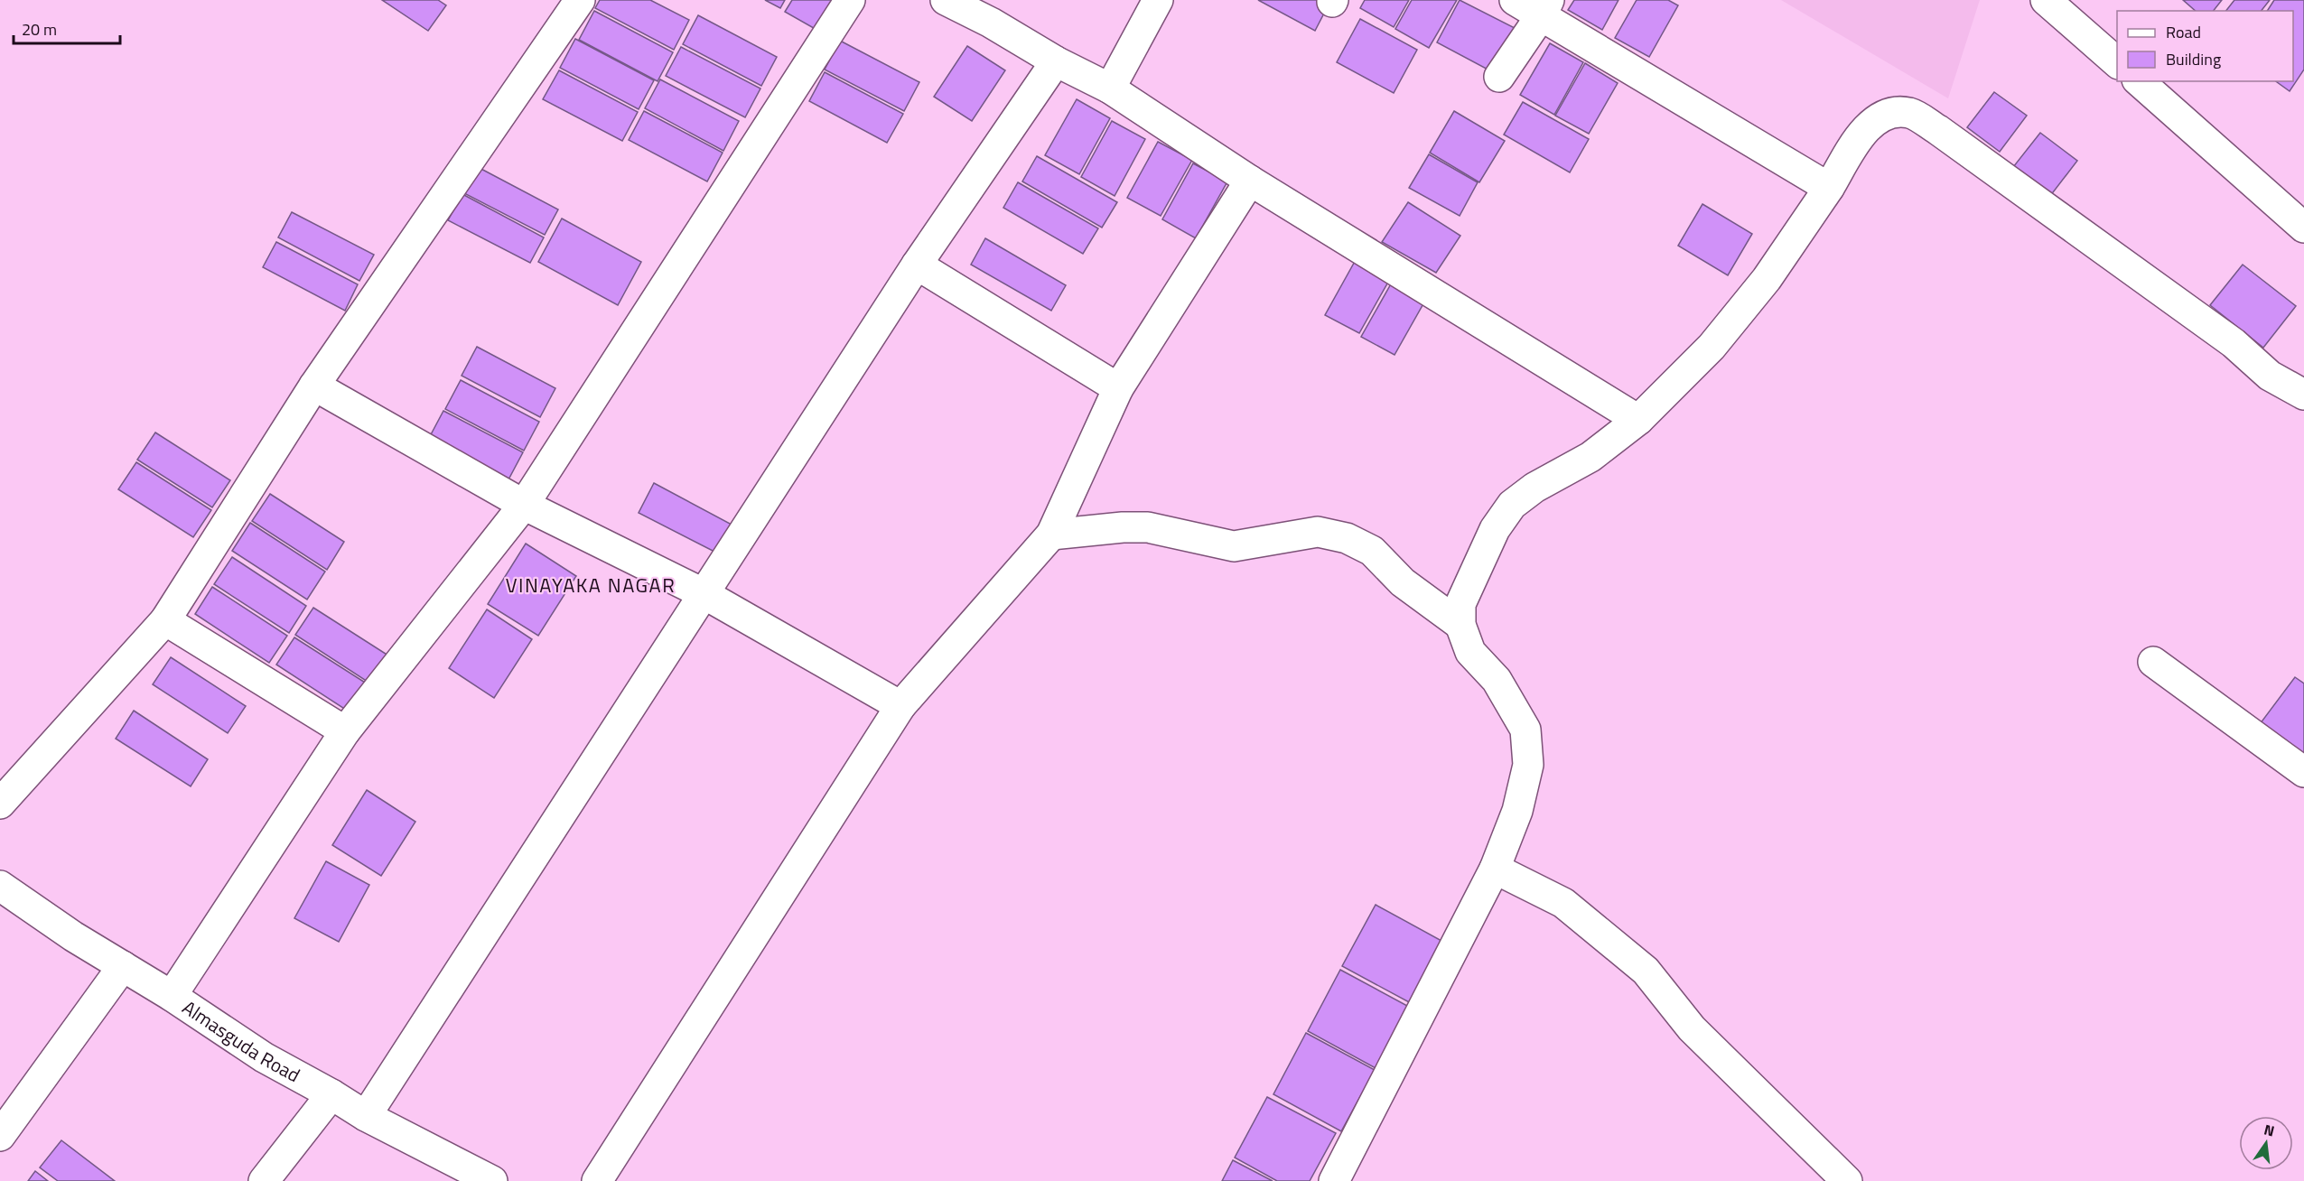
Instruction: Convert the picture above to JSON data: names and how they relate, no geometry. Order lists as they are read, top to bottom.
{
  "streets": {
    "street": ["Almasguda Road"]
  },
  "districts": ["VINAYAKA NAGAR"],
  "legend": ["Road", "Building"],
  "scale_bar": "20 m",
  "north": "top"
}
